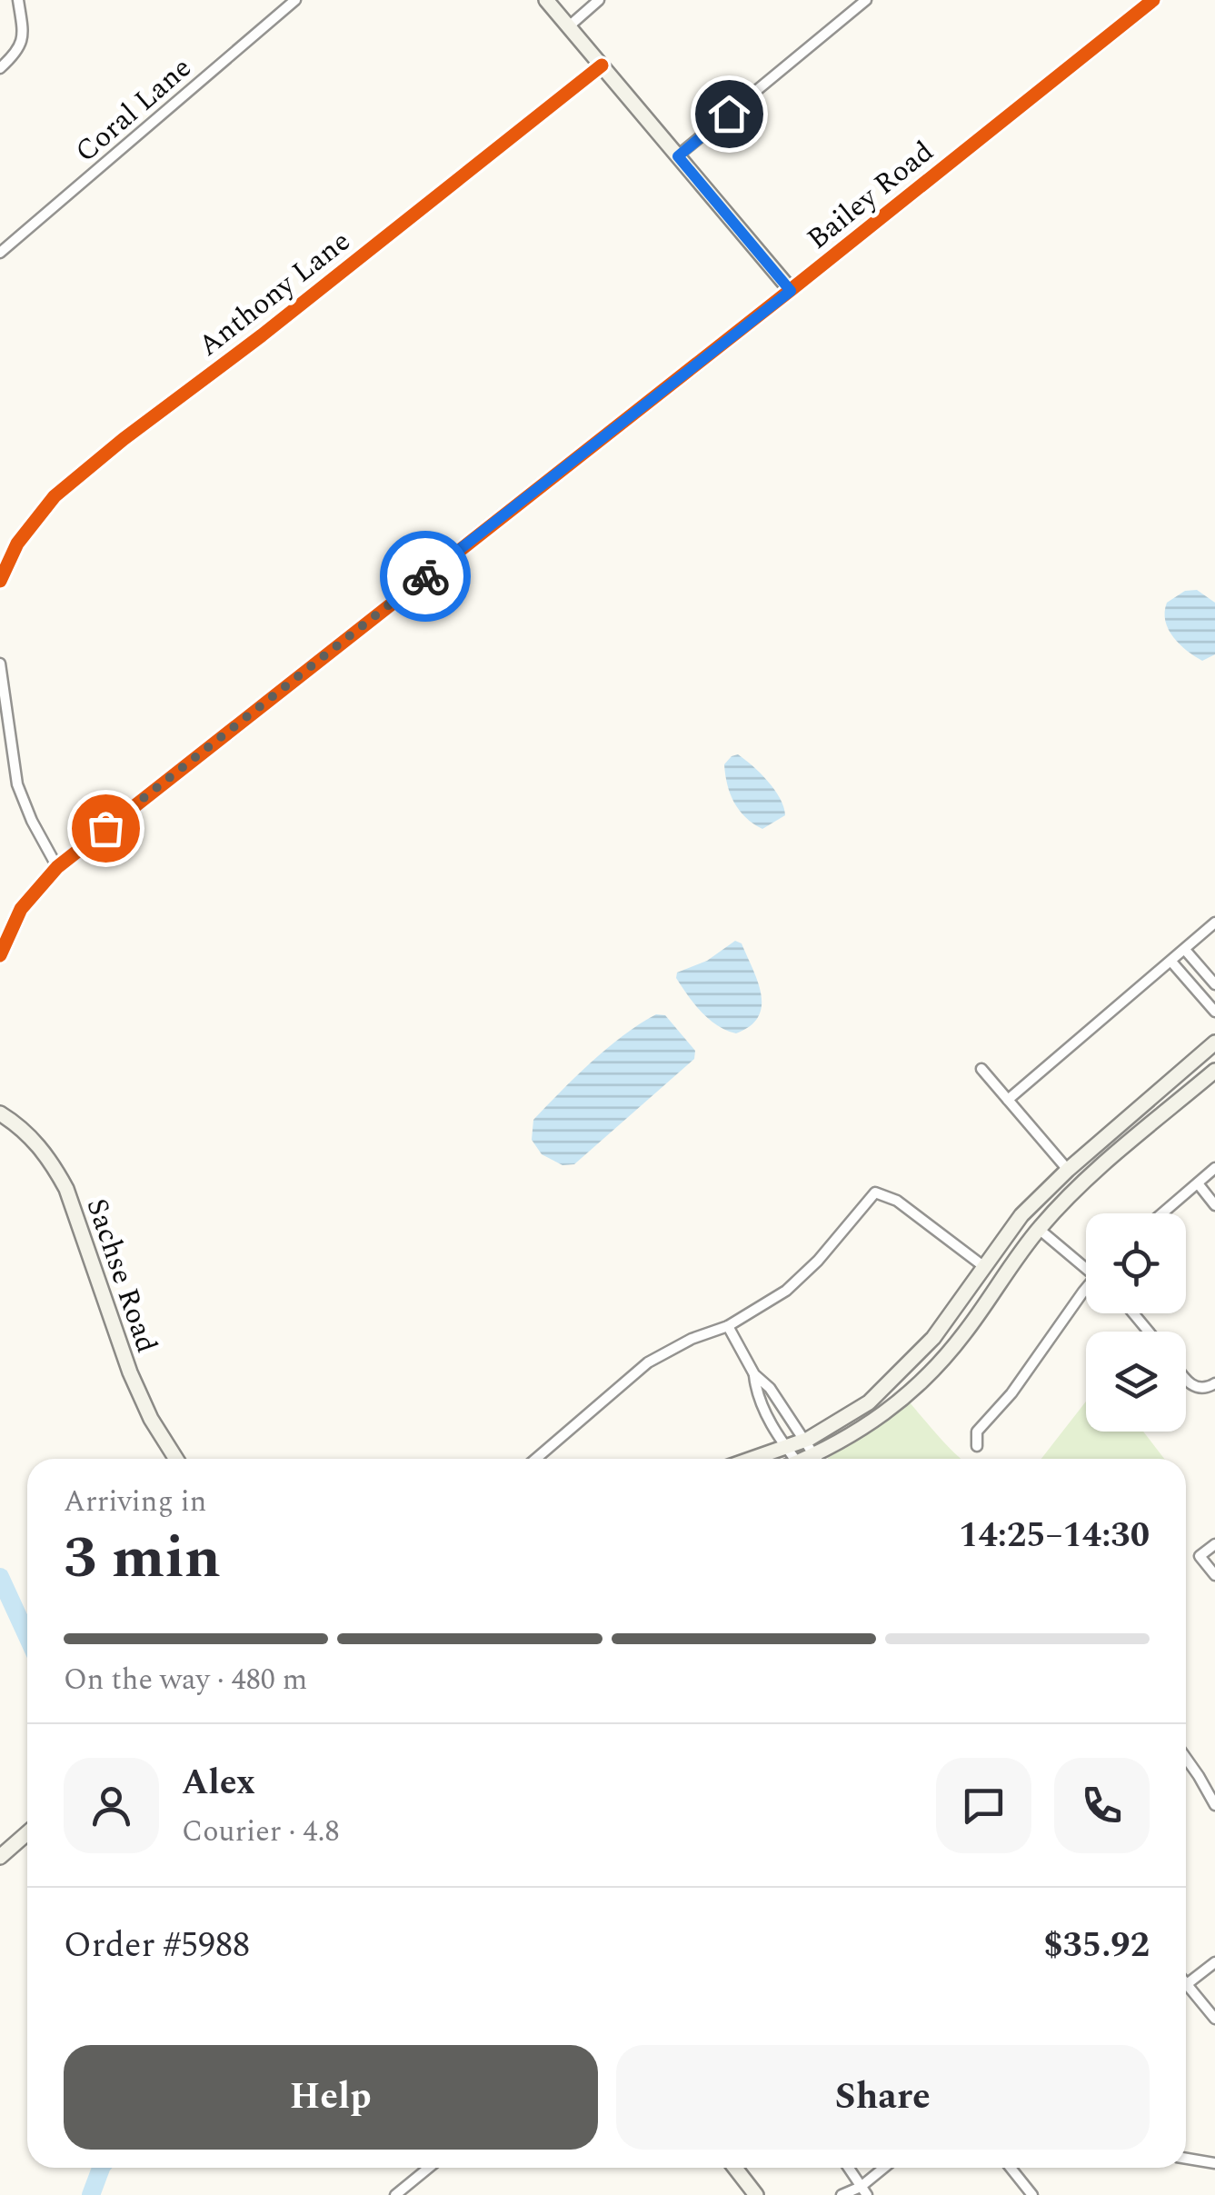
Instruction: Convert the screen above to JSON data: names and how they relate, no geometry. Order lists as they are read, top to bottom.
{
  "streets": {
    "street": [
      "Coral Lane",
      "Bailey Road",
      "Anthony Lane",
      "Sachse Road"
    ]
  },
  "page": {
    "heading": ["3 min", "Arriving in", "14:25–14:30"],
    "panel": [
      "Alex",
      "Courier · 4.8",
      "Order #5988",
      "$35.92"
    ],
    "bar": "On the way · 480 m",
    "buttons": ["Help", "Share"]
  }
}
